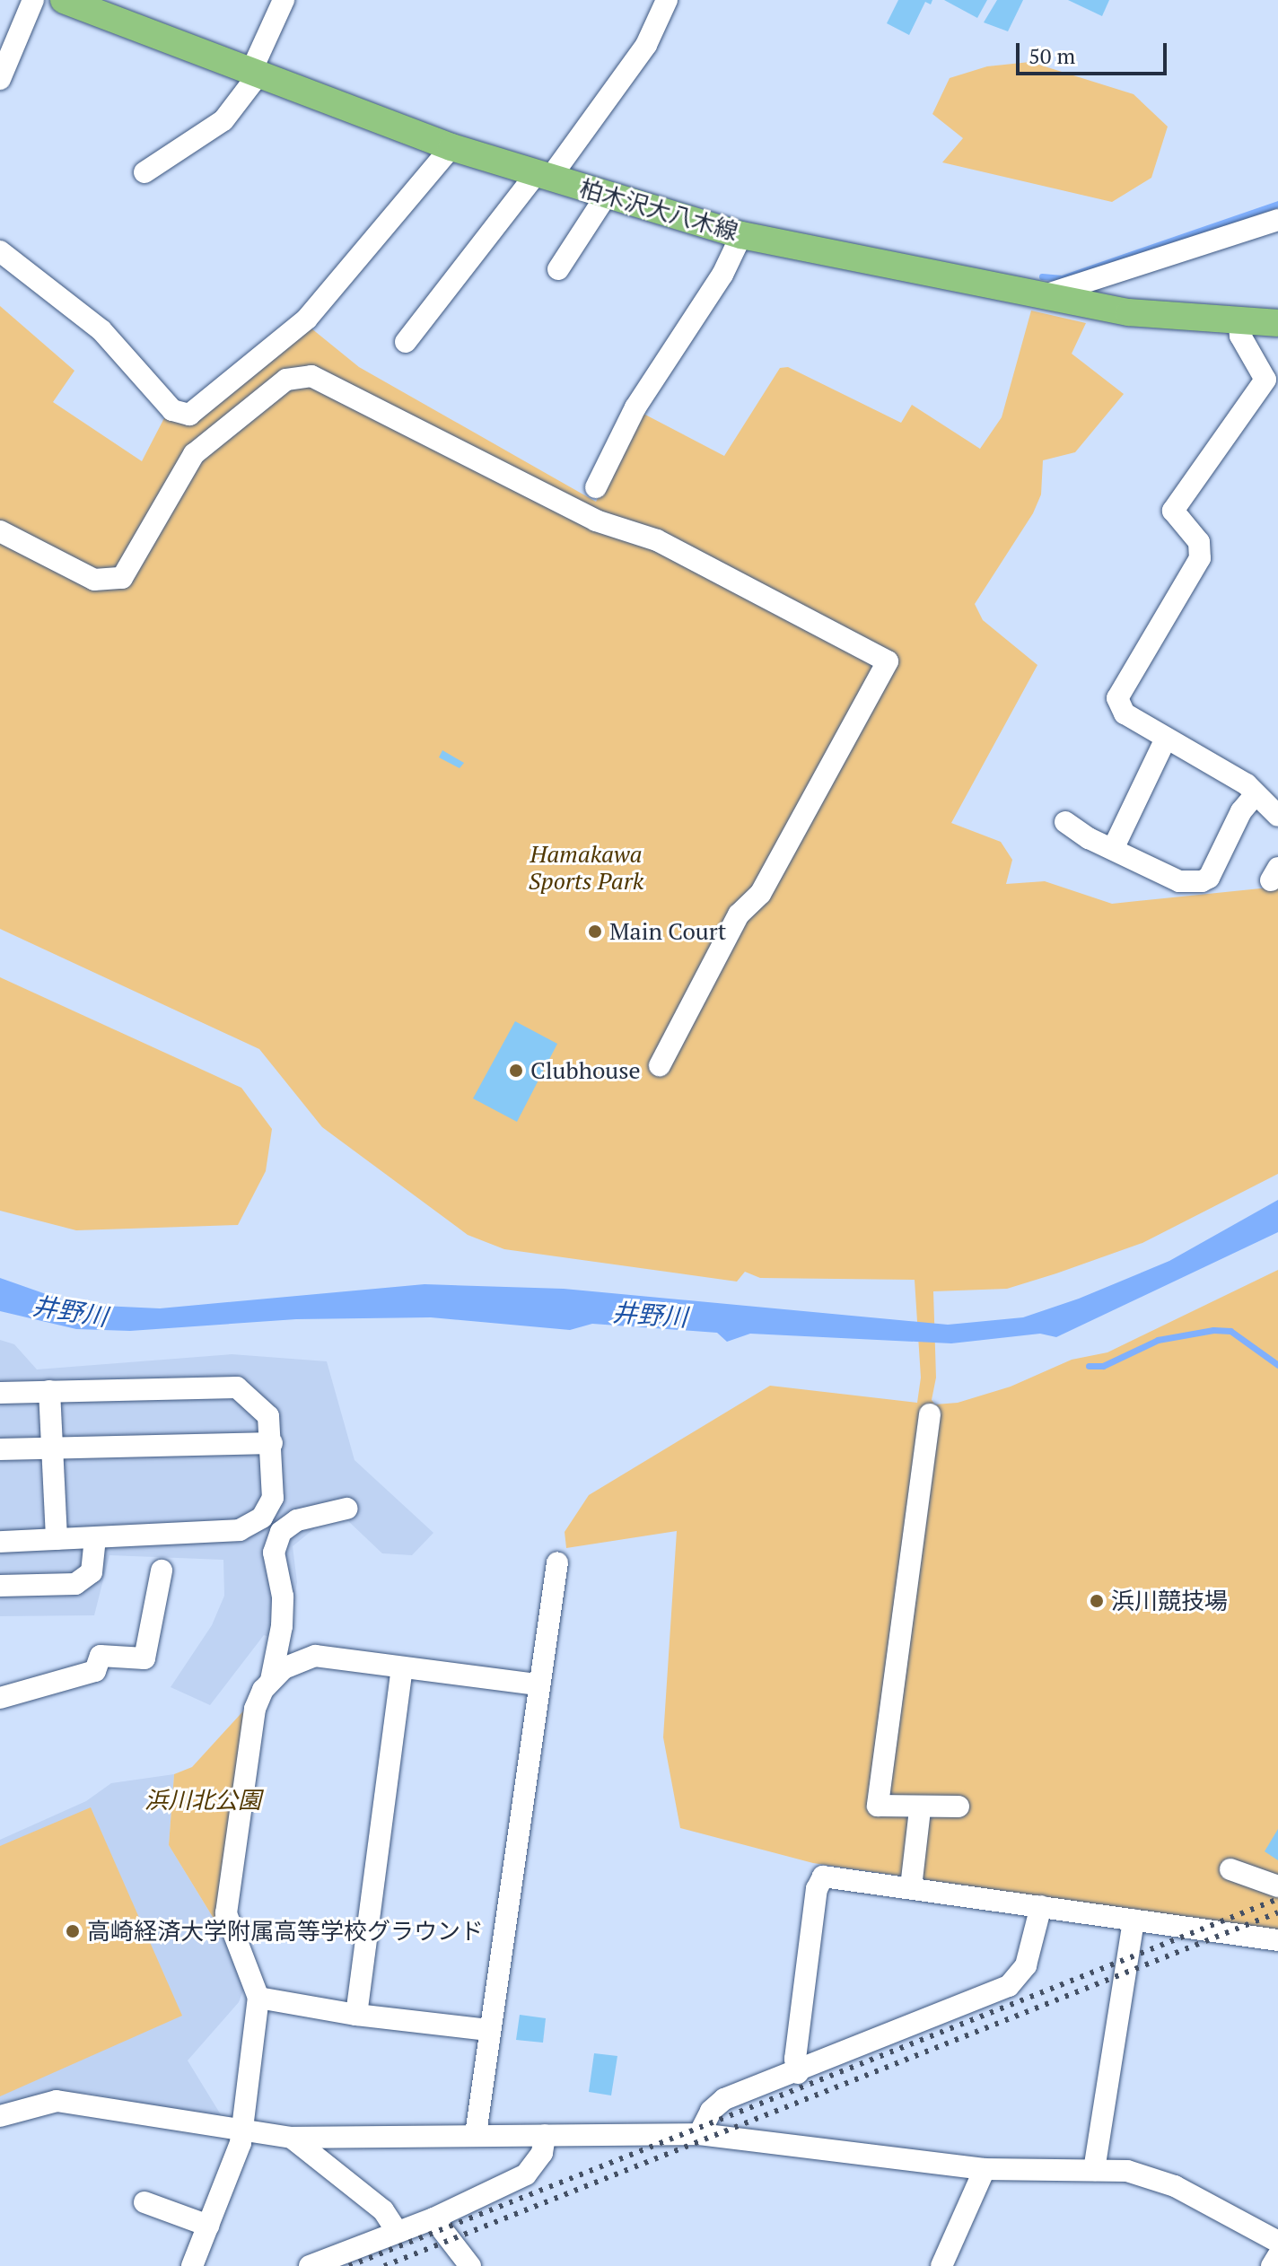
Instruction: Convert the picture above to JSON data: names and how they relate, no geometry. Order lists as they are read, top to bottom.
{
  "streets": {
    "main road": ["柏木沢大八木線"]
  },
  "water": ["井野川"],
  "parks": ["Hamakawa Sports Park", "浜川北公園"],
  "places": [
    "Main Court",
    "Clubhouse",
    "浜川競技場",
    "高崎経済大学附属高等学校グラウンド"
  ],
  "scale_bar": "50 m"
}
